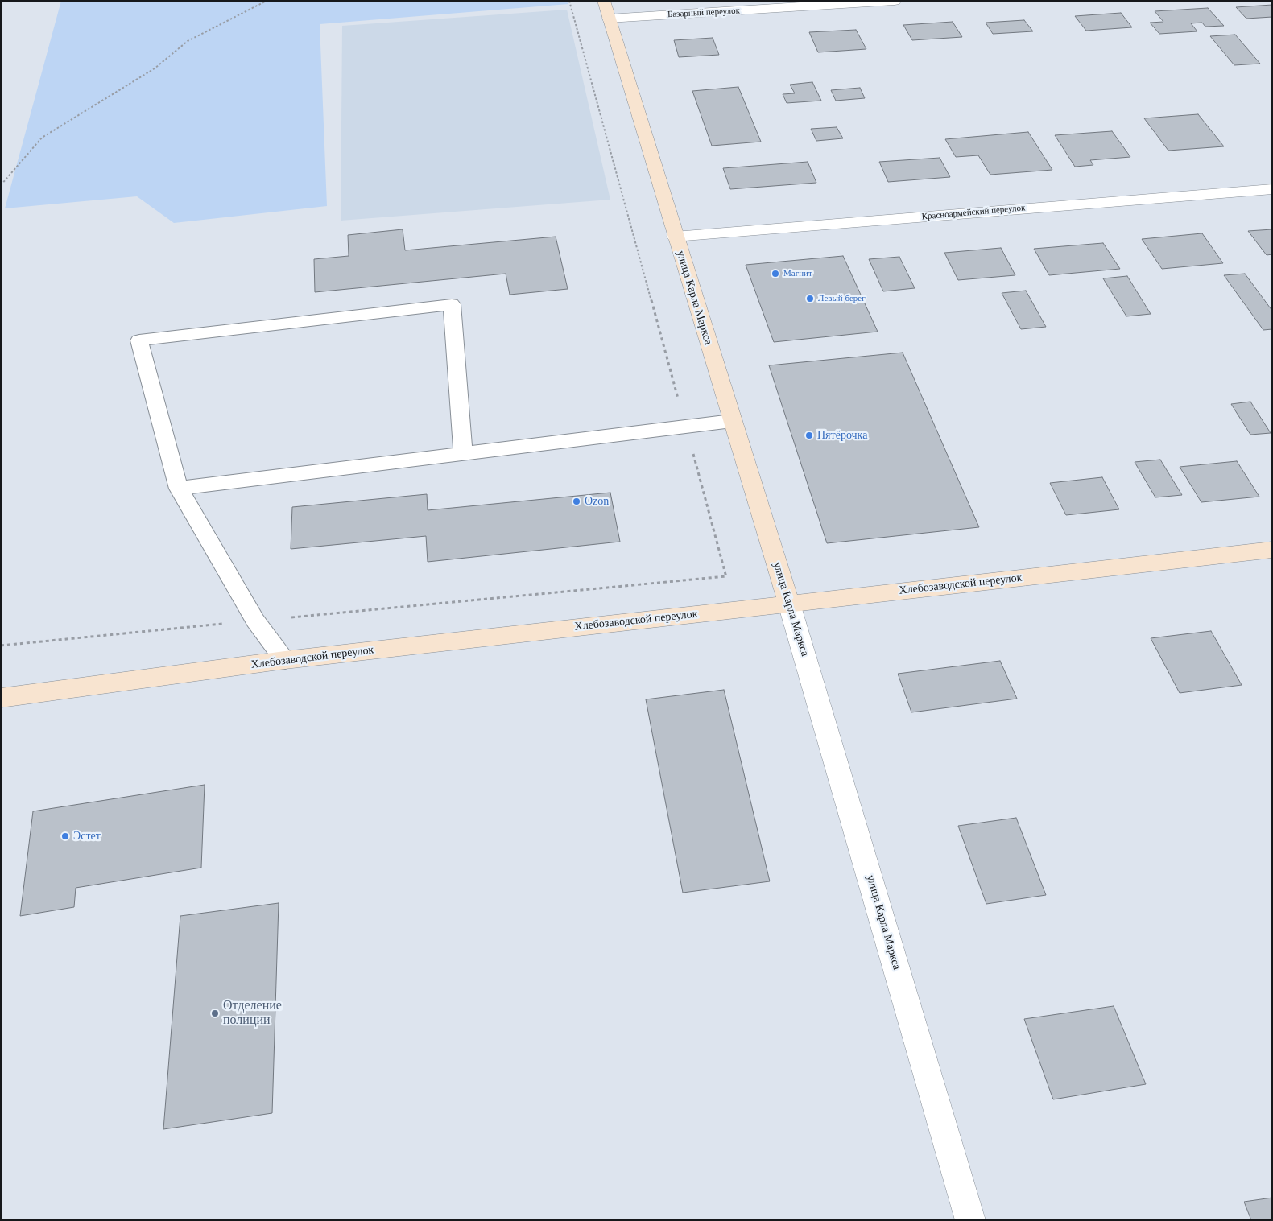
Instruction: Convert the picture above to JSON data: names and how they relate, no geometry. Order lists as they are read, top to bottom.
{
  "streets": {
    "street": [
      "Базарный переулок",
      "Красноармейский переулок",
      "улица Карла Маркса",
      "Хлебозаводской переулок"
    ]
  },
  "crossings": [
    ["Базарный переулок", "улица Карла Маркса"],
    ["Красноармейский переулок", "улица Карла Маркса"],
    ["улица Карла Маркса", "Хлебозаводской переулок"]
  ],
  "places": [
    "Магнит",
    "Левый берег",
    "Пятёрочка",
    "Ozon",
    "Эстет",
    "Отделение полиции"
  ]
}
